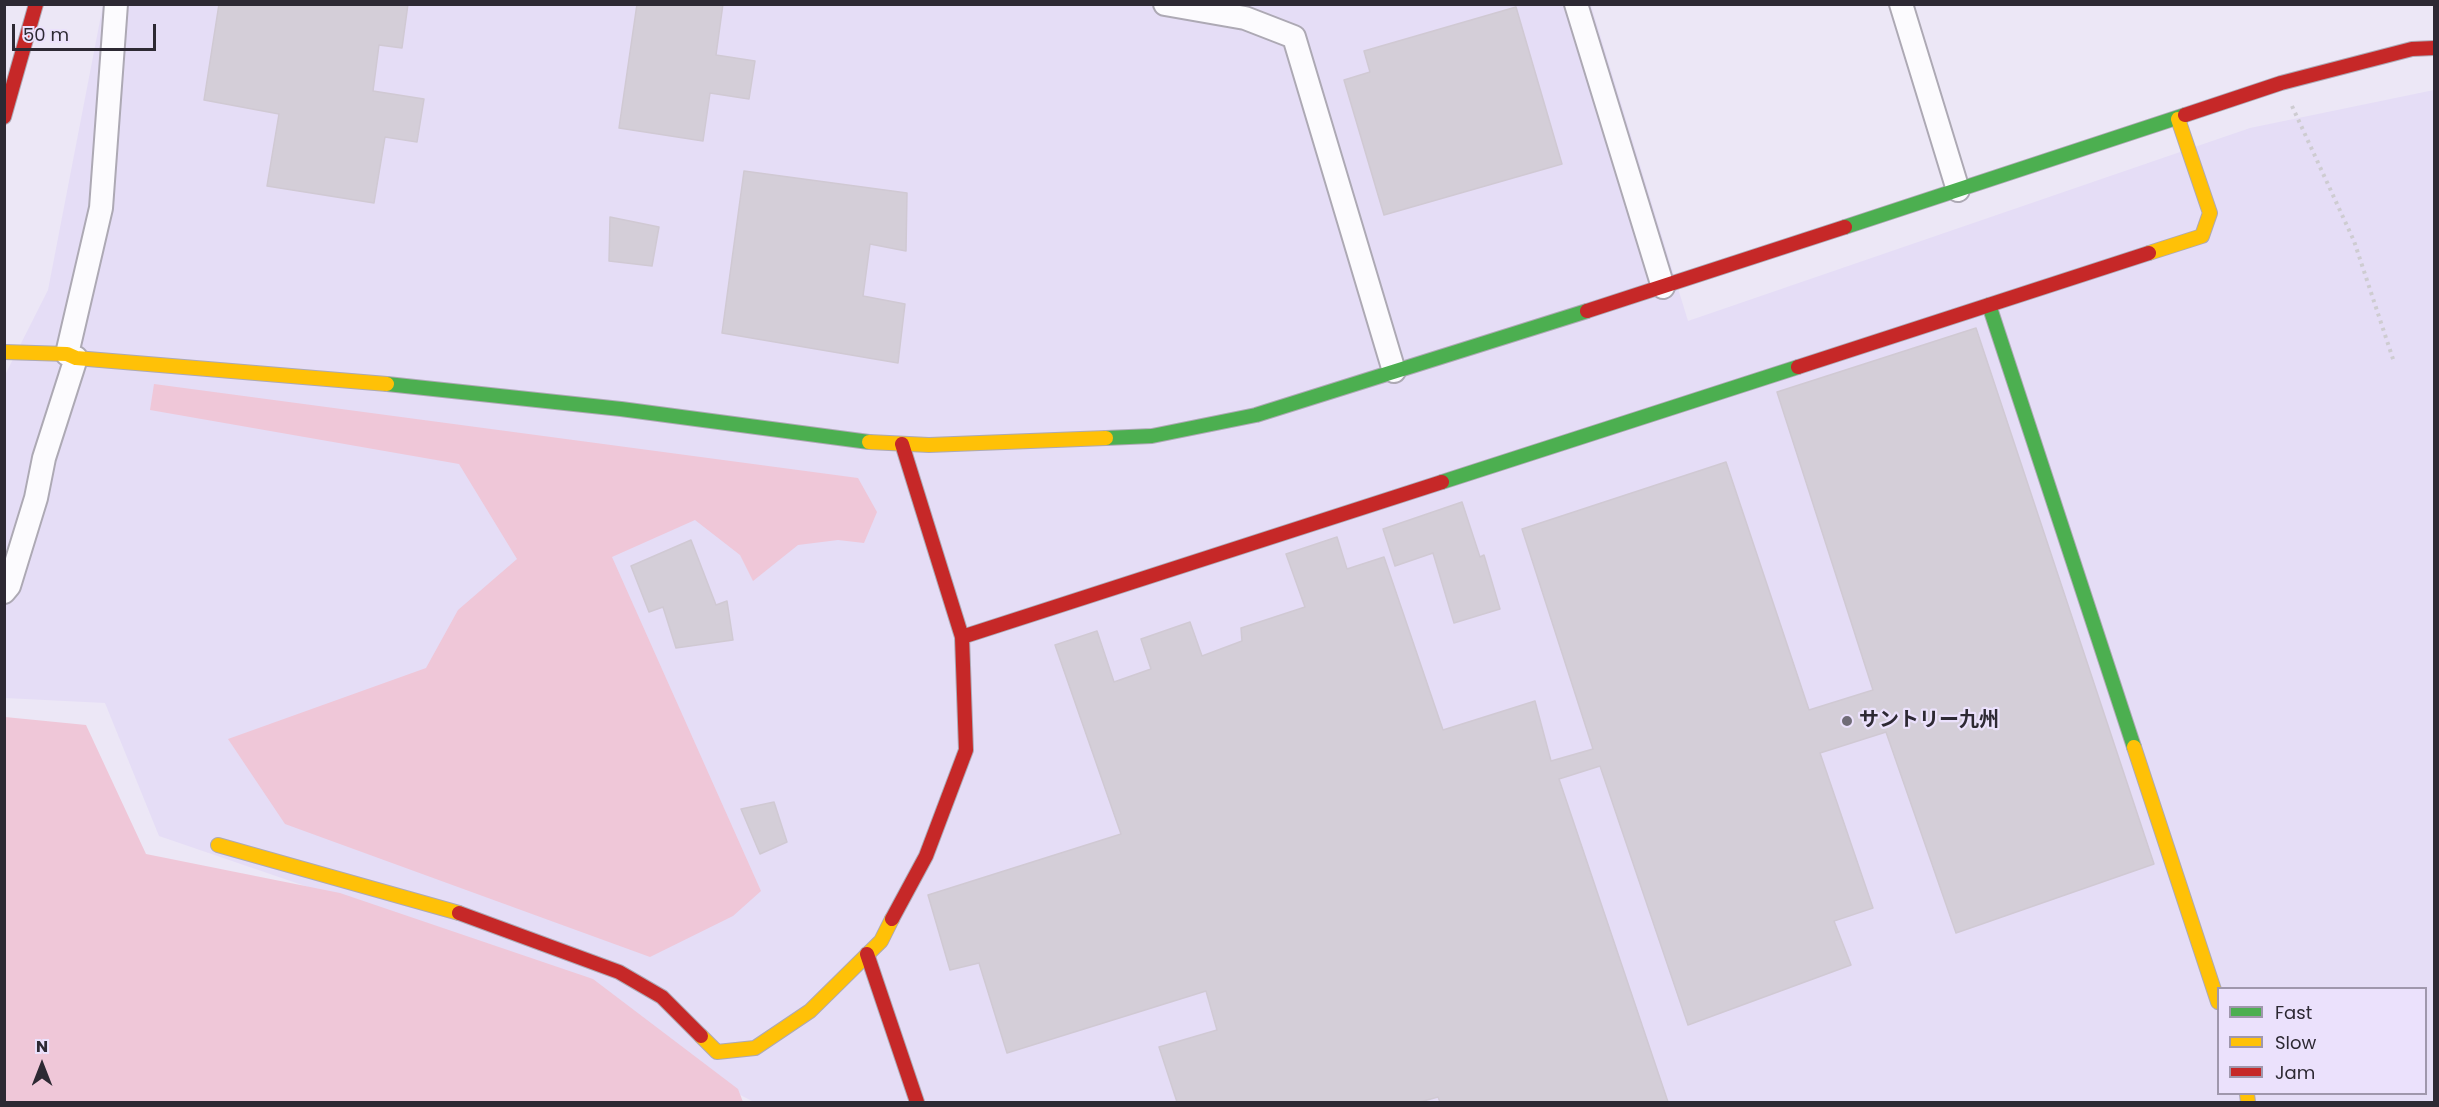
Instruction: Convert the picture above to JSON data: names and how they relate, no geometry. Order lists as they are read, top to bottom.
{
  "places": ["サントリー九州"],
  "legend": ["Fast", "Slow", "Jam"],
  "scale_bar": "50 m",
  "north": "top"
}
